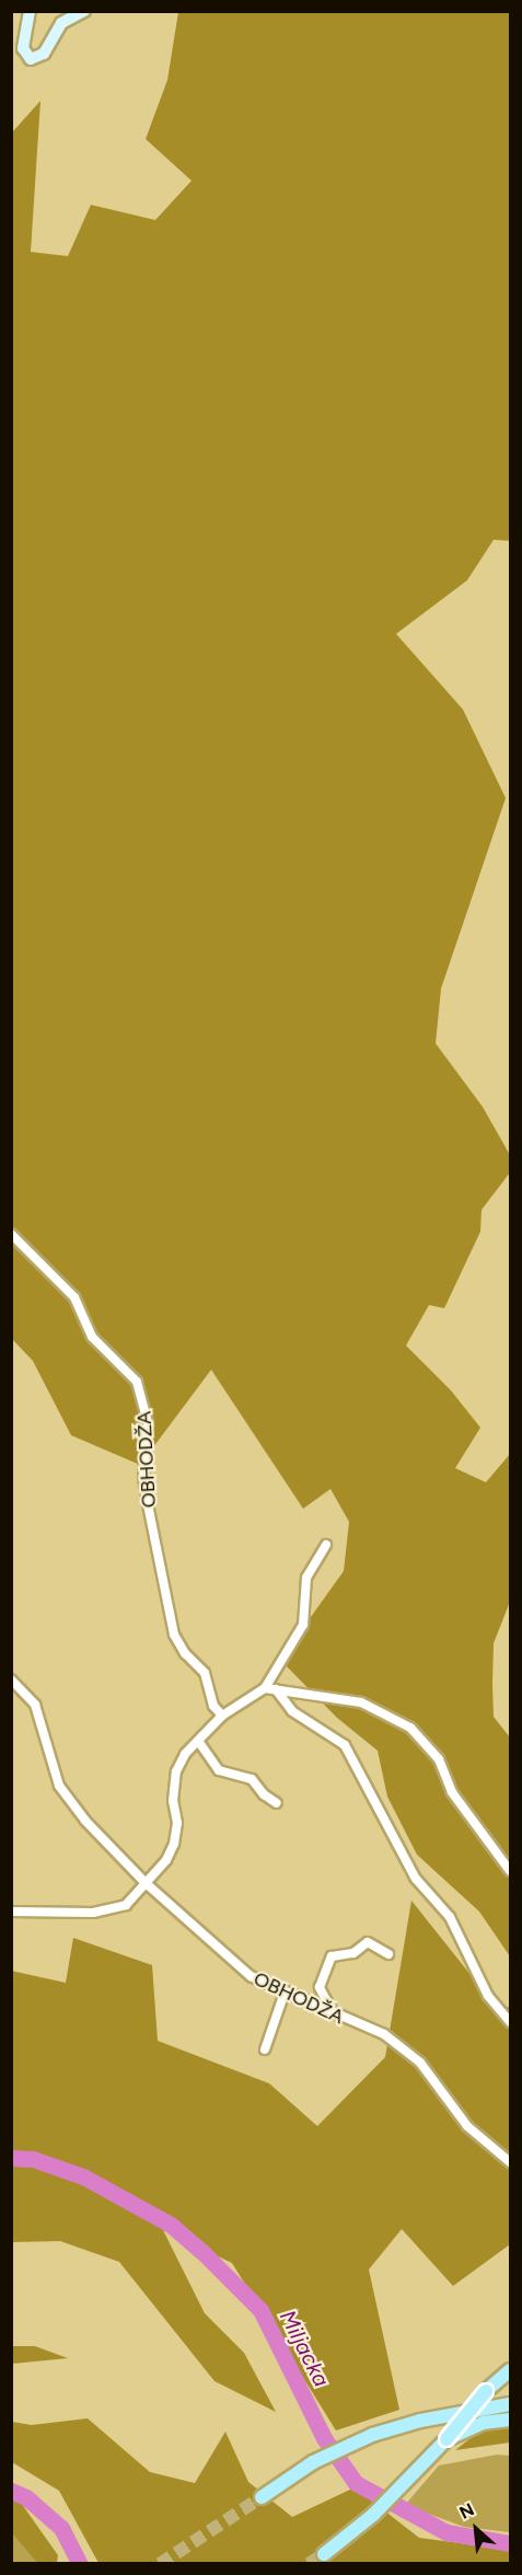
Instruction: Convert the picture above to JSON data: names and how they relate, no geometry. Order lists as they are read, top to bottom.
{
  "streets": {
    "street": ["OBHODŽA"]
  },
  "water": ["Miljacka"],
  "north": "top left"
}
